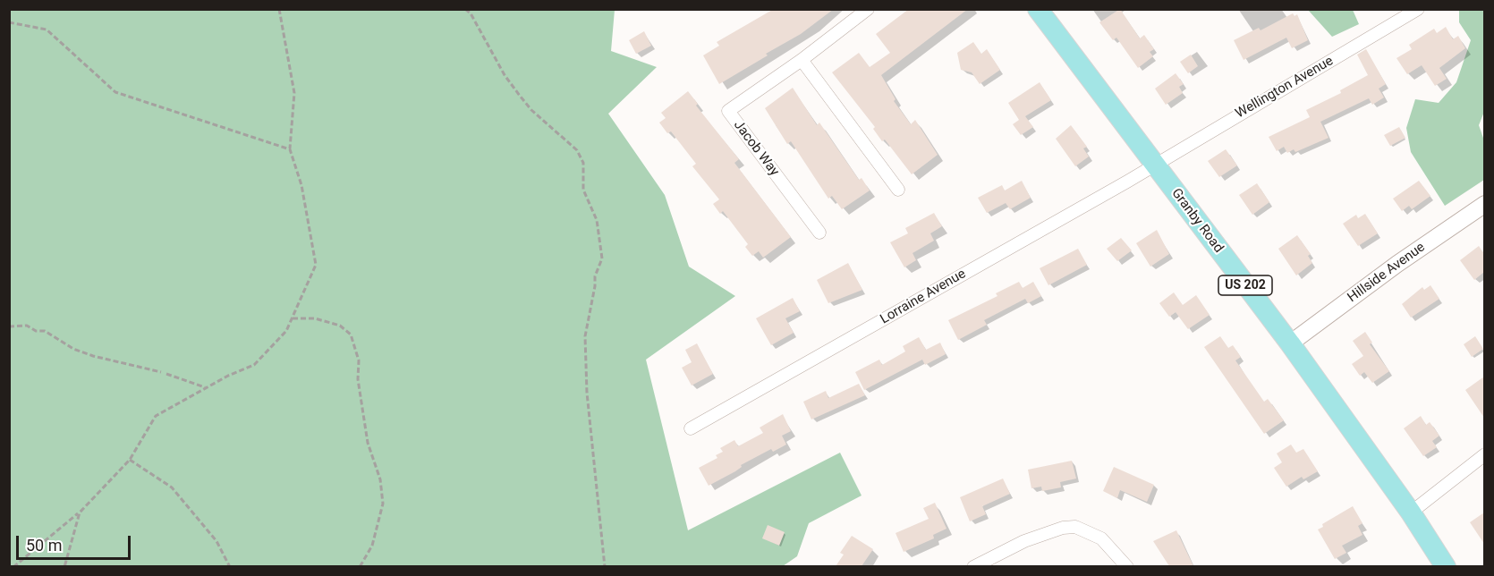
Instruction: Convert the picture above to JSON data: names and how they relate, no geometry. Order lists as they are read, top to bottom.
{
  "streets": {
    "main road": ["Granby Road", "US 202"],
    "street": [
      "Wellington Avenue",
      "Jacob Way",
      "Hillside Avenue",
      "Lorraine Avenue"
    ]
  },
  "crossings": [
    ["Wellington Avenue", "Granby Road"],
    ["Wellington Avenue", "Lorraine Avenue"],
    ["Granby Road", "Hillside Avenue"],
    ["Granby Road", "Lorraine Avenue"]
  ],
  "scale_bar": "50 m"
}
